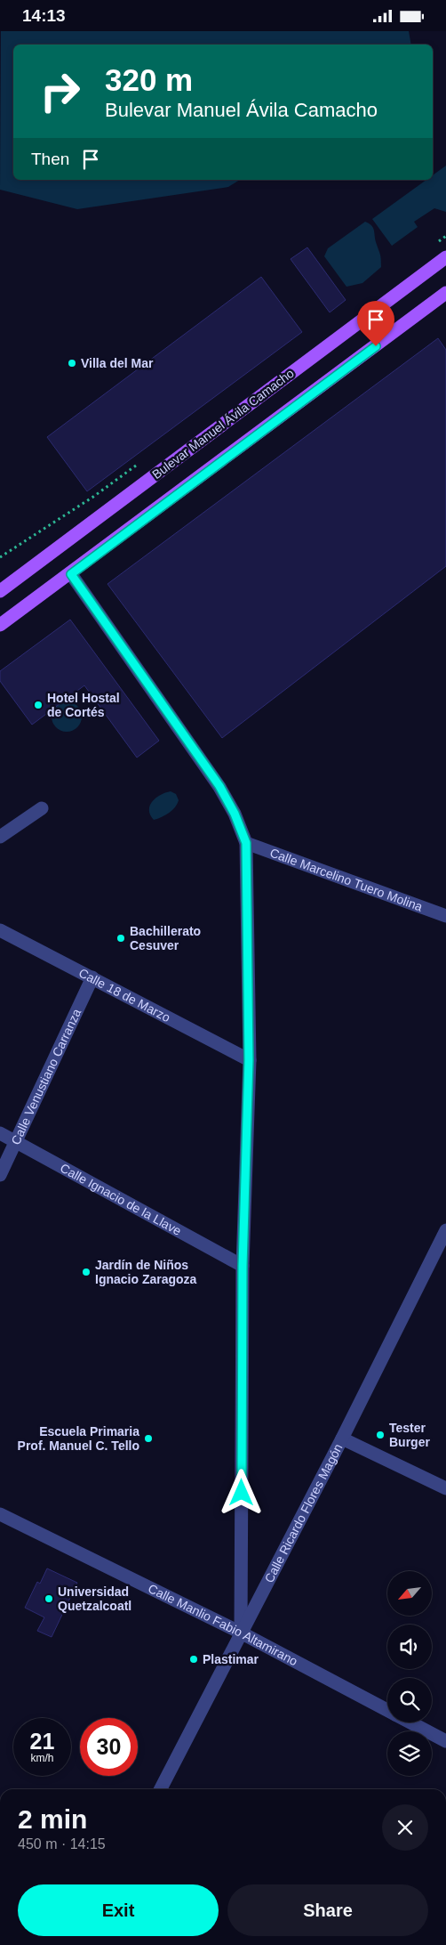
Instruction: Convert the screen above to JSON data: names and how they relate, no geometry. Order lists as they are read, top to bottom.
{
  "streets": {
    "main road": ["Bulevar Manuel Ávila Camacho"],
    "street": [
      "Calle Marcelino Tuero Molina",
      "Calle 18 de Marzo",
      "Calle Venustiano Carranza",
      "Calle Ignacio de la Llave",
      "Calle Ricardo Flores Magón",
      "Calle Manlio Fabio Altamirano"
    ]
  },
  "crossings": [
    ["Calle 18 de Marzo", "Calle Venustiano Carranza"],
    ["Calle Venustiano Carranza", "Calle Ignacio de la Llave"],
    ["Calle Ricardo Flores Magón", "Calle Manlio Fabio Altamirano"]
  ],
  "places": [
    "Villa del Mar",
    "Hotel Hostal de Cortés",
    "Bachillerato Cesuver",
    "Jardín de Niños Ignacio Zaragoza",
    "Tester Burger",
    "Escuela Primaria Prof. Manuel C. Tello",
    "Universidad Quetzalcoatl",
    "Plastimar"
  ],
  "north": "bottom left",
  "page": {
    "status": "14:13",
    "turn": ["320 m", "Bulevar Manuel Ávila Camacho"],
    "then": "Then",
    "speed": "21 km/h",
    "limit": "30",
    "heading": ["2 min", "450 m · 14:15"],
    "buttons": ["Exit", "Share"]
  }
}
